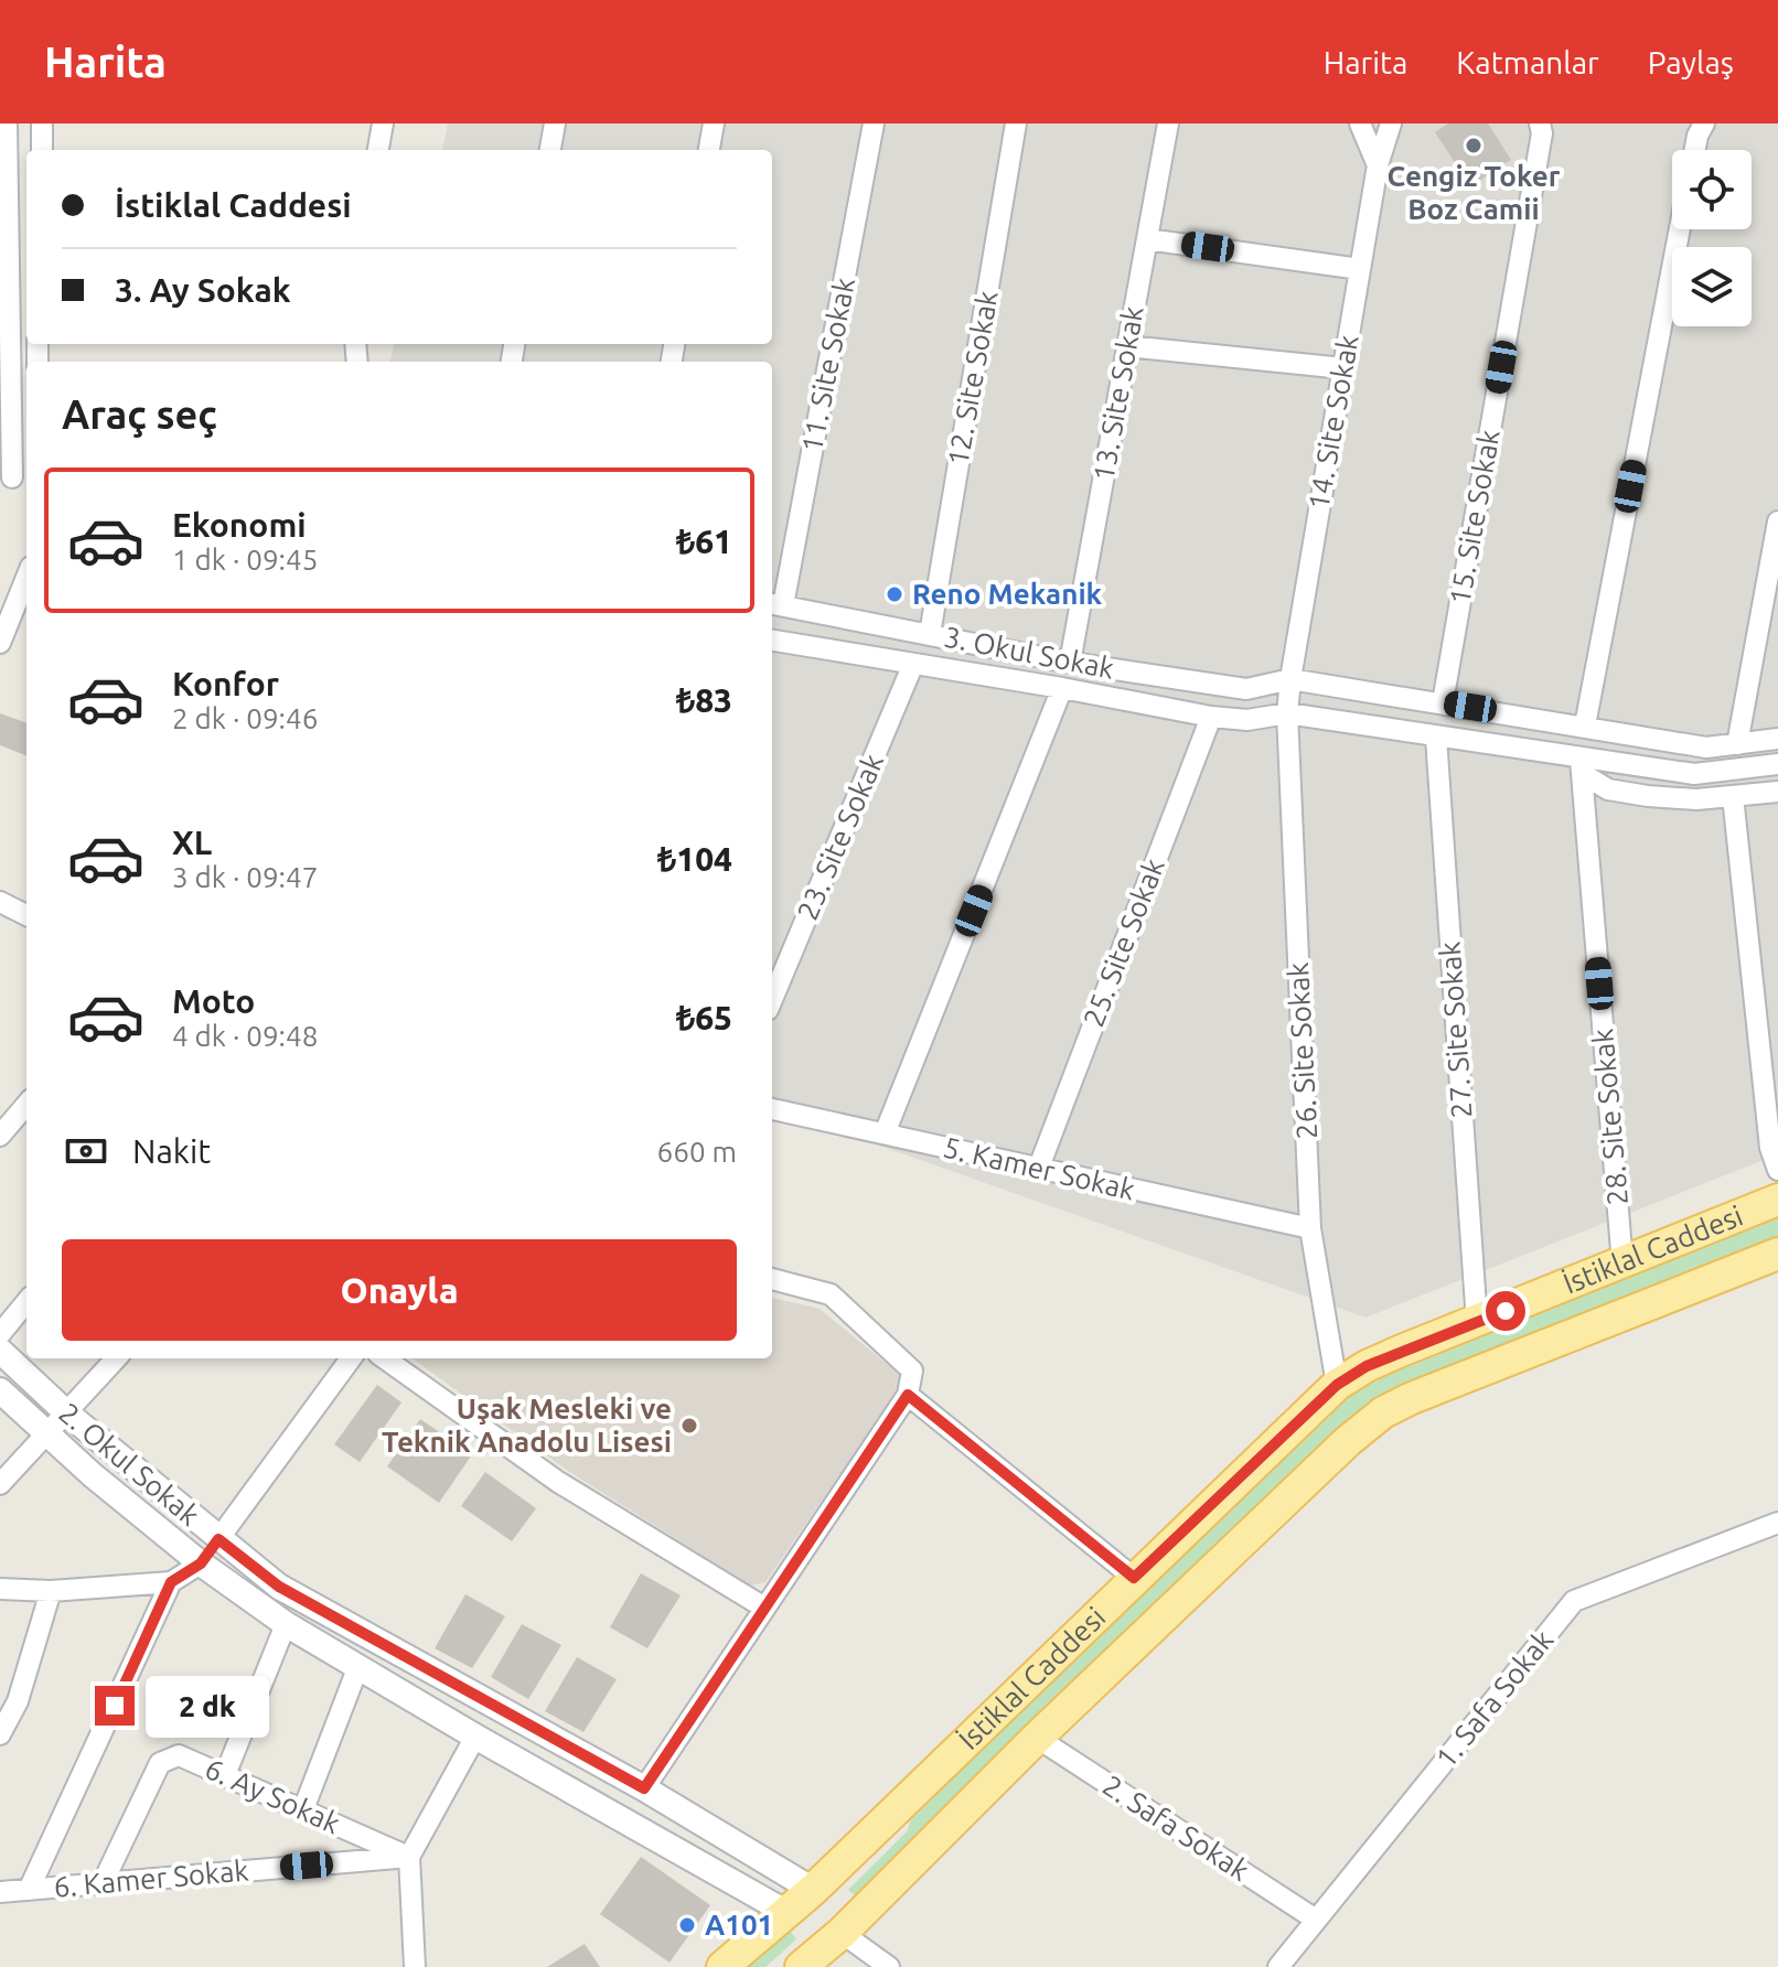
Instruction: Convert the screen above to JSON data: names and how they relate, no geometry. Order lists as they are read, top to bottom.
{
  "streets": {
    "main road": ["İstiklal Caddesi"],
    "street": [
      "11. Site Sokak",
      "12. Site Sokak",
      "13. Site Sokak",
      "14. Site Sokak",
      "15. Site Sokak",
      "3. Okul Sokak",
      "23. Site Sokak",
      "25. Site Sokak",
      "27. Site Sokak",
      "26. Site Sokak",
      "28. Site Sokak",
      "5. Kamer Sokak",
      "2. Okul Sokak",
      "1. Safa Sokak",
      "6. Ay Sokak",
      "2. Safa Sokak",
      "6. Kamer Sokak"
    ]
  },
  "crossings": [
    ["11. Site Sokak", "3. Okul Sokak"],
    ["12. Site Sokak", "3. Okul Sokak"],
    ["13. Site Sokak", "3. Okul Sokak"],
    ["14. Site Sokak", "3. Okul Sokak"],
    ["14. Site Sokak", "26. Site Sokak"],
    ["3. Okul Sokak", "23. Site Sokak"],
    ["3. Okul Sokak", "25. Site Sokak"],
    ["3. Okul Sokak", "27. Site Sokak"],
    ["3. Okul Sokak", "26. Site Sokak"],
    ["3. Okul Sokak", "28. Site Sokak"],
    ["25. Site Sokak", "5. Kamer Sokak"],
    ["27. Site Sokak", "İstiklal Caddesi"],
    ["26. Site Sokak", "5. Kamer Sokak"],
    ["26. Site Sokak", "İstiklal Caddesi"],
    ["28. Site Sokak", "İstiklal Caddesi"],
    ["İstiklal Caddesi", "2. Okul Sokak"],
    ["İstiklal Caddesi", "2. Safa Sokak"],
    ["1. Safa Sokak", "2. Safa Sokak"],
    ["6. Ay Sokak", "6. Kamer Sokak"]
  ],
  "places": [
    "Cengiz Toker Boz Camii",
    "Reno Mekanik",
    "Uşak Mesleki ve Teknik Anadolu Lisesi",
    "A101"
  ],
  "page": {
    "header": "Harita",
    "nav": ["Harita", "Katmanlar", "Paylaş"],
    "banner": ["İstiklal Caddesi", "3. Ay Sokak"],
    "heading": "Araç seç",
    "list": [
      {
        "name": "Ekonomi",
        "note": "1 dk · 09:45",
        "value": "₺61"
      },
      {
        "name": "Konfor",
        "note": "2 dk · 09:46",
        "value": "₺83"
      },
      {
        "name": "XL",
        "note": "3 dk · 09:47",
        "value": "₺104"
      },
      {
        "name": "Moto",
        "note": "4 dk · 09:48",
        "value": "₺65"
      }
    ],
    "pay": ["Nakit", "660 m"],
    "buttons": "Onayla",
    "bubble": "2 dk"
  }
}
